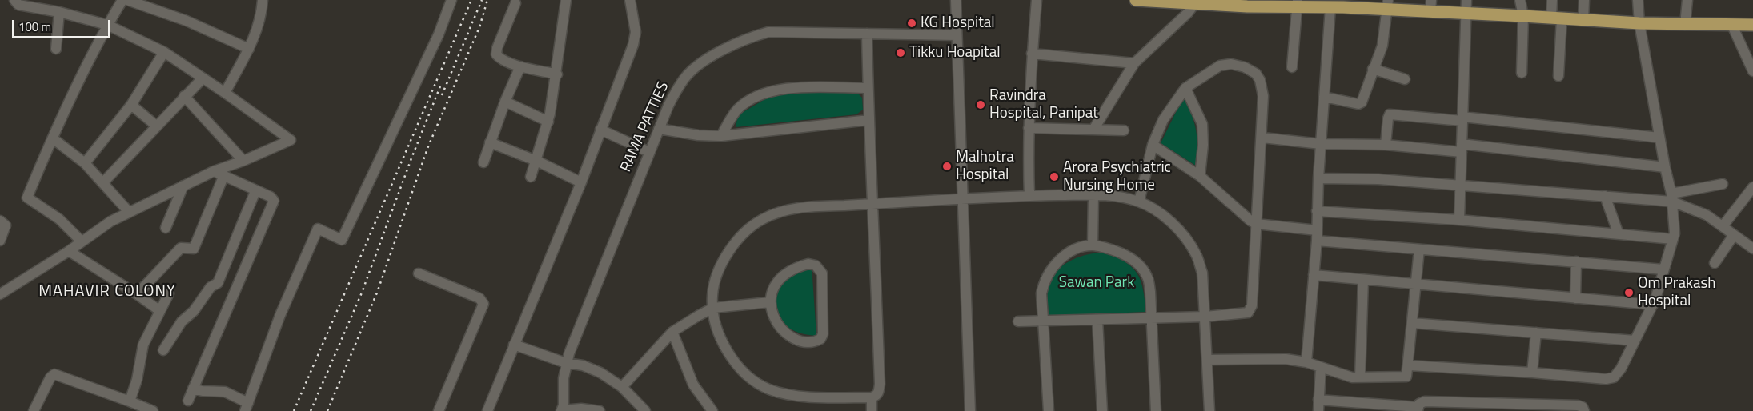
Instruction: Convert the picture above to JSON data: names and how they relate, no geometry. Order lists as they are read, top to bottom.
{
  "streets": {
    "street": ["RAMA PATTIES"]
  },
  "districts": ["MAHAVIR COLONY"],
  "parks": ["Sawan Park"],
  "places": [
    "KG Hospital",
    "Tikku Hoapital",
    "Ravindra Hospital, Panipat",
    "Malhotra Hospital",
    "Arora Psychiatric Nursing Home",
    "Om Prakash Hospital"
  ],
  "scale_bar": "100 m"
}
